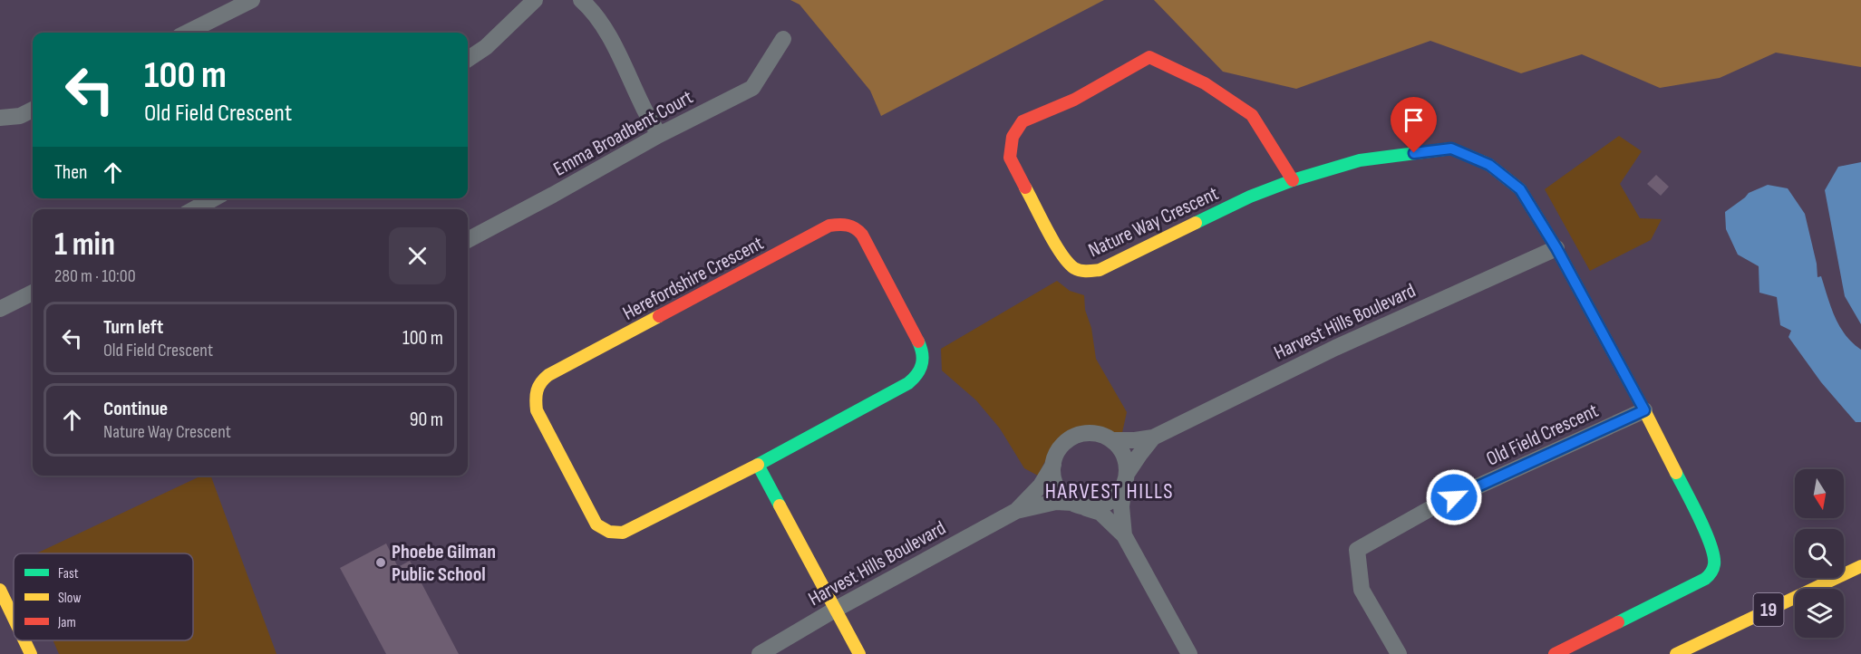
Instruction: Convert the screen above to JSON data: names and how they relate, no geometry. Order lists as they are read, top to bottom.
{
  "streets": {
    "street": [
      "Emma Broadbent Court",
      "Nature Way Crescent",
      "Herefordshire Crescent",
      "Harvest Hills Boulevard",
      "Old Field Crescent",
      "19"
    ]
  },
  "crossings": [
    ["Nature Way Crescent", "Harvest Hills Boulevard"]
  ],
  "districts": ["HARVEST HILLS"],
  "places": ["Phoebe Gilman Public School"],
  "legend": ["Fast", "Slow", "Jam"],
  "north": "bottom",
  "page": {
    "turn": ["100 m", "Old Field Crescent"],
    "then": "Then",
    "heading": ["1 min", "280 m · 10:00"],
    "list": [
      {
        "name": "Turn left",
        "note": "Old Field Crescent",
        "value": "100 m"
      },
      {
        "name": "Continue",
        "note": "Nature Way Crescent",
        "value": "90 m"
      }
    ]
  }
}
